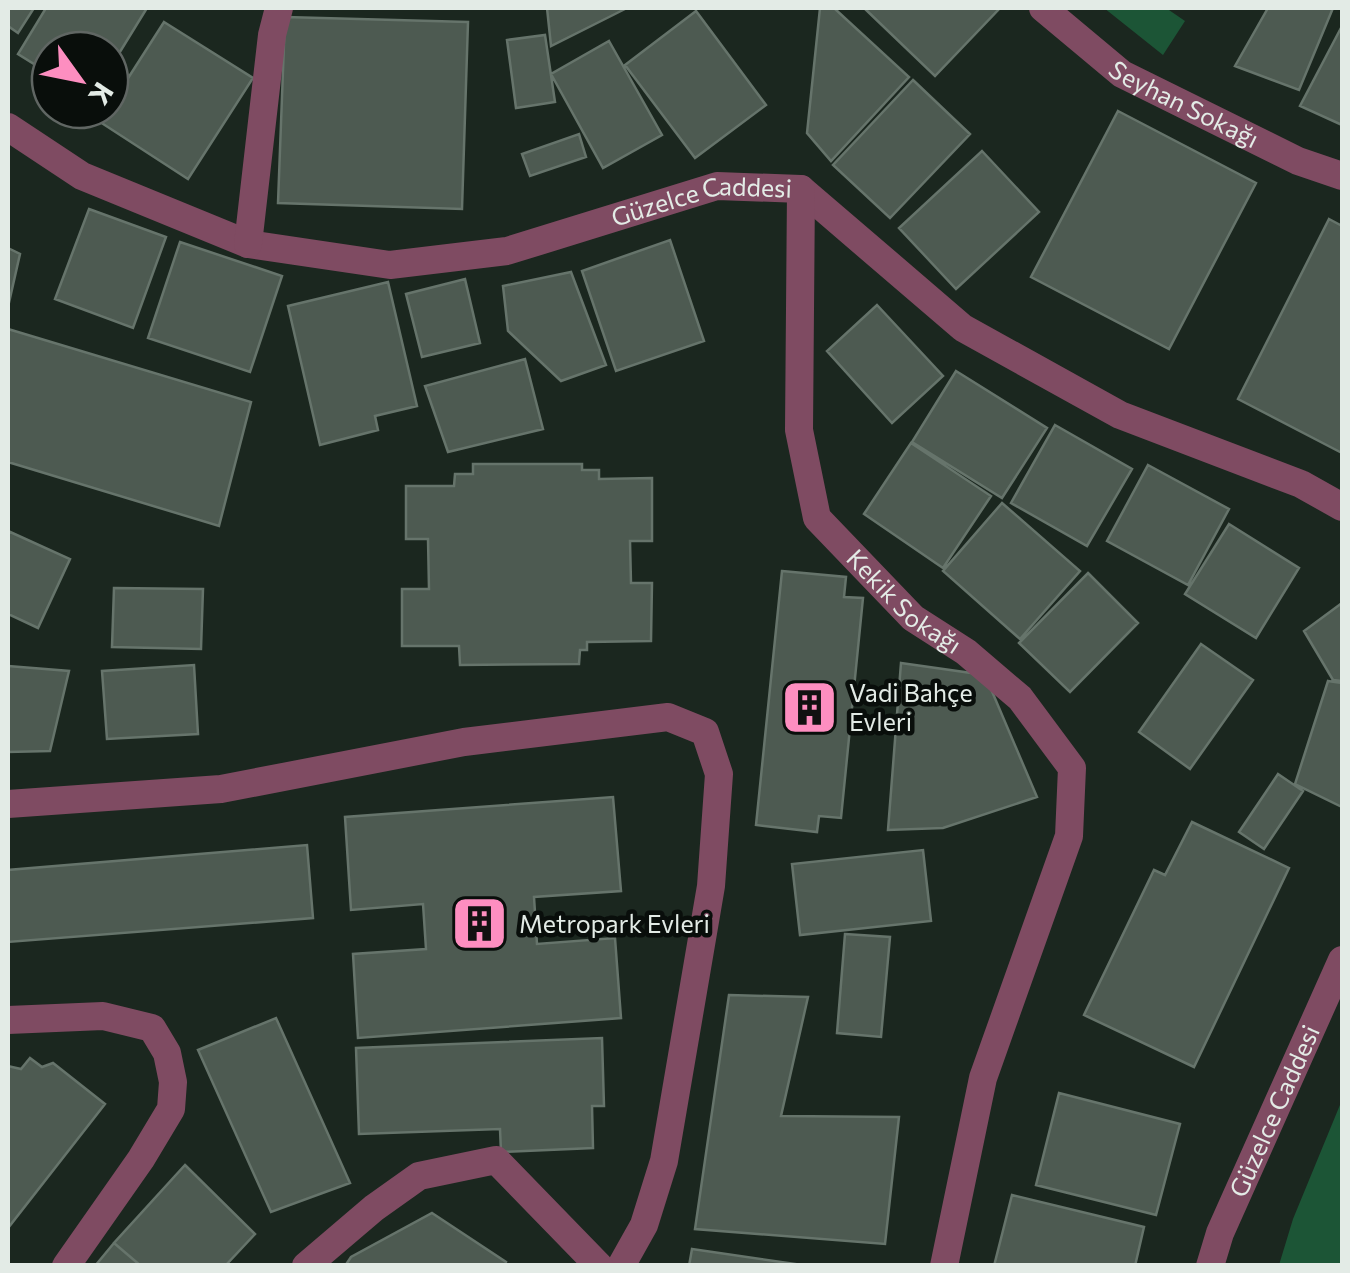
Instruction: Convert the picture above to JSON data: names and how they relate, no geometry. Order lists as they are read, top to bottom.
{
  "streets": {
    "street": ["Seyhan Sokağı", "Güzelce Caddesi", "Kekik Sokağı"]
  },
  "crossings": [
    ["Güzelce Caddesi", "Kekik Sokağı"]
  ],
  "places": {
    "building": ["Vadi Bahçe Evleri", "Metropark Evleri"]
  },
  "north": "bottom right"
}
